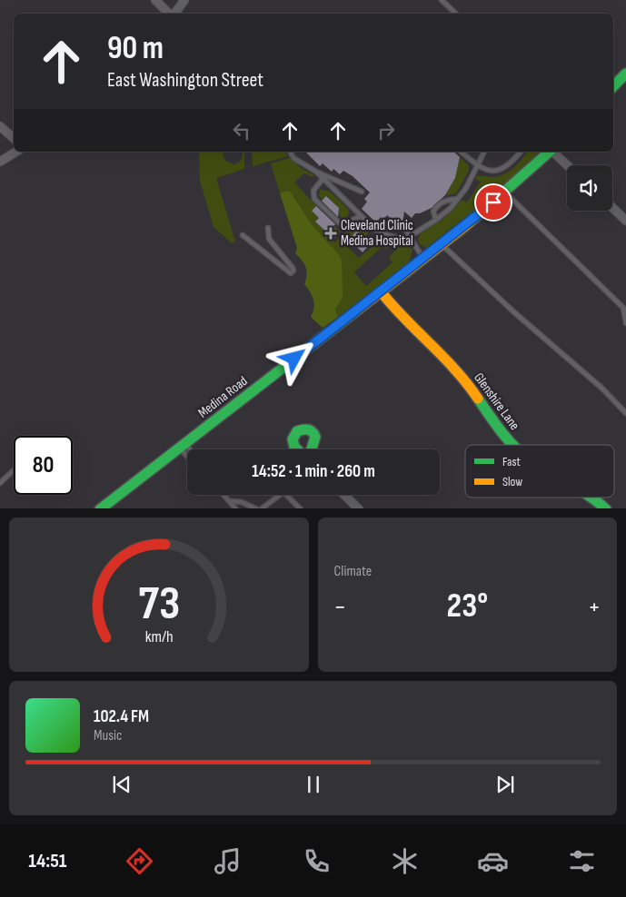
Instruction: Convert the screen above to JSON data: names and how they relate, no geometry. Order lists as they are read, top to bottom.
{
  "streets": {
    "main road": ["Medina Road", "Glenshire Lane"]
  },
  "crossings": [
    ["Medina Road", "Glenshire Lane"]
  ],
  "places": {
    "health": ["Cleveland Clinic Medina Hospital"]
  },
  "legend": ["Fast", "Slow"],
  "page": {
    "turn": ["90 m", "East Washington Street"],
    "limit": "80",
    "trip": "14:52 · 1 min · 260 m",
    "tile": "Climate",
    "heat": ["−", "23°", "+"],
    "song": ["102.4 FM", "Music"],
    "tabs": "14:51",
    "gauge": ["73", "km/h"]
  }
}
